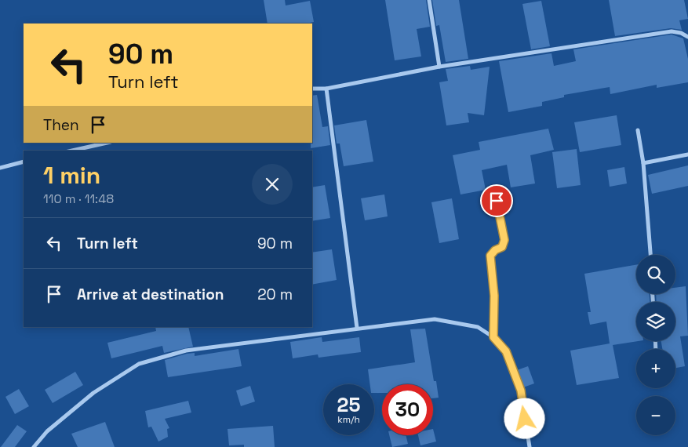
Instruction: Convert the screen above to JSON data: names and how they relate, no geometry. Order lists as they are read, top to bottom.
{
  "page": {
    "turn": ["90 m", "Turn left"],
    "then": "Then",
    "heading": ["1 min", "110 m · 11:48"],
    "list": [
      {
        "name": "Turn left",
        "value": "90 m"
      },
      {
        "name": "Arrive at destination",
        "value": "20 m"
      }
    ],
    "map_buttons": ["+", "−"],
    "speed": "25 km/h",
    "limit": "30"
  }
}
